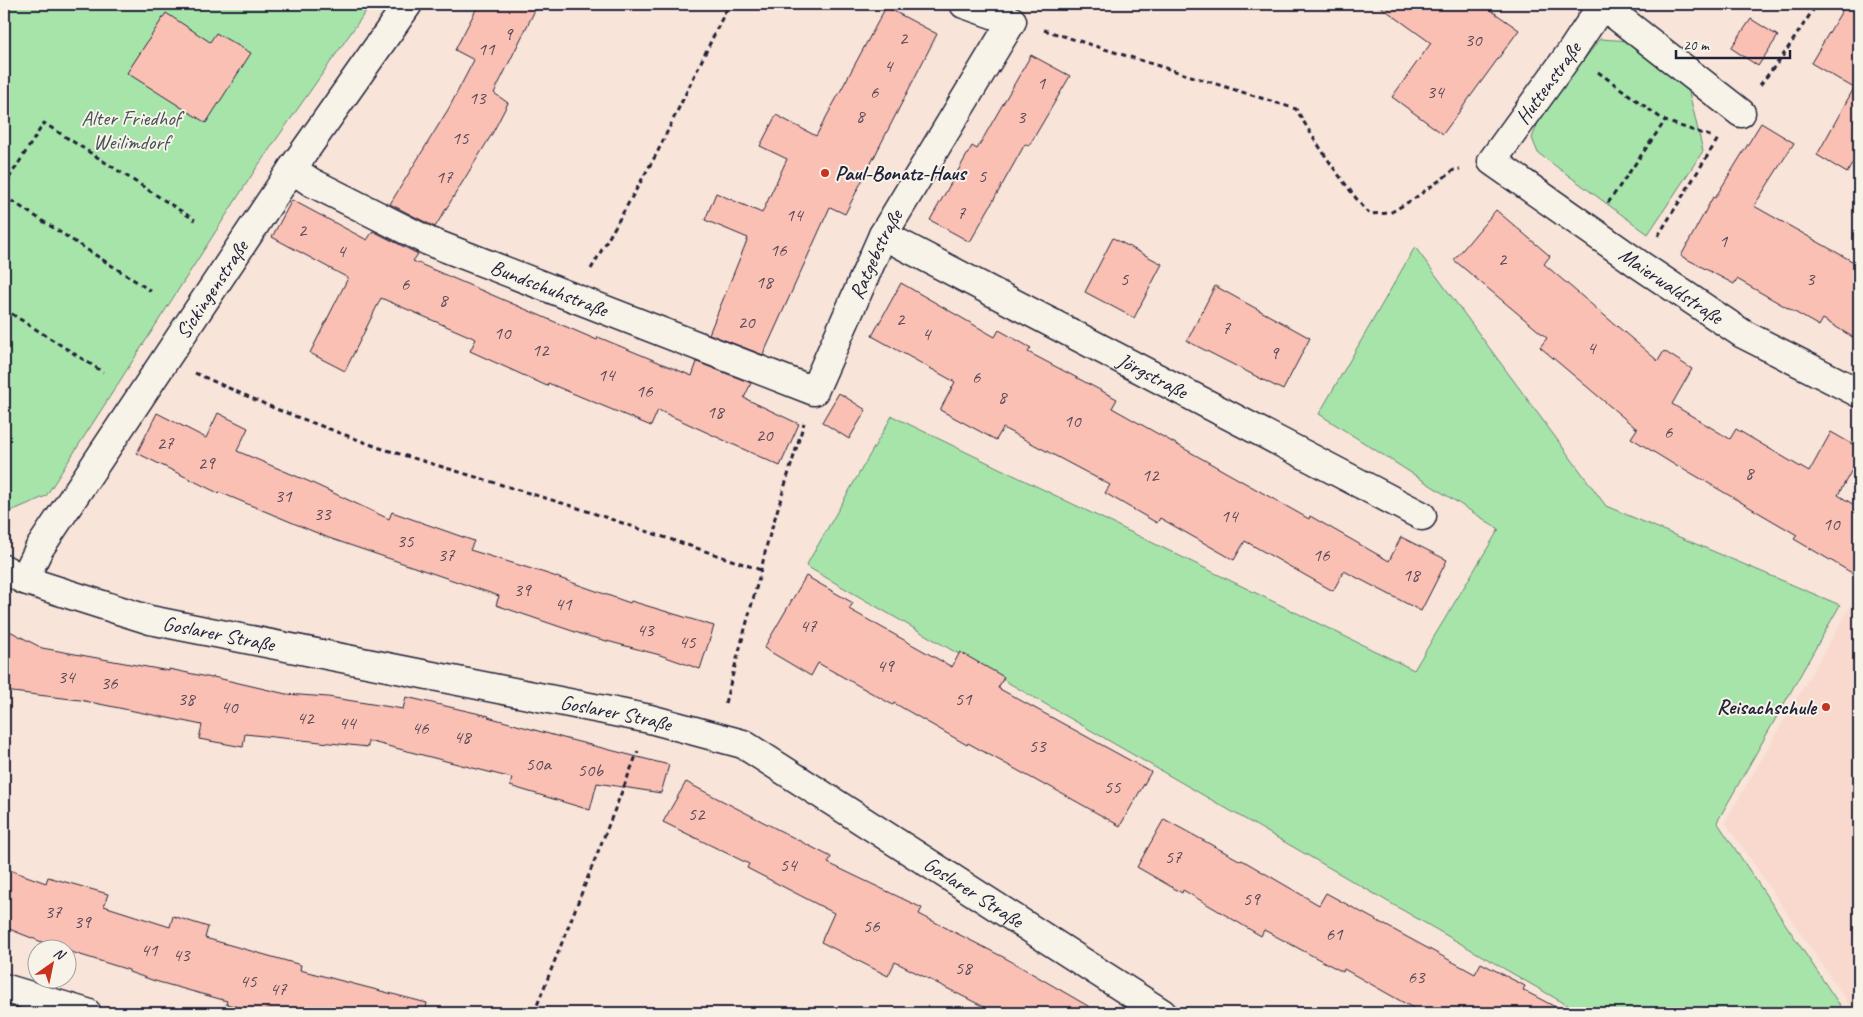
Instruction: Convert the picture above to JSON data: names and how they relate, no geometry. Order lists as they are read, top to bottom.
{
  "streets": {
    "street": [
      "Huttenstraße",
      "Ratgebstraße",
      "Maierwaldstraße",
      "Bundschuhstraße",
      "Sickingenstraße",
      "Jörgstraße",
      "Goslarer Straße"
    ]
  },
  "crossings": [
    ["Huttenstraße", "Maierwaldstraße"],
    ["Ratgebstraße", "Bundschuhstraße"],
    ["Ratgebstraße", "Jörgstraße"],
    ["Bundschuhstraße", "Sickingenstraße"],
    ["Sickingenstraße", "Goslarer Straße"]
  ],
  "parks": ["Alter Friedhof Weilimdorf"],
  "places": ["Paul-Bonatz-Haus", "Reisachschule"],
  "house_numbers": [
    "9",
    "2",
    "30",
    "11",
    "4",
    "1",
    "6",
    "34",
    "13",
    "8",
    "3",
    "15",
    "5",
    "17",
    "7",
    "14",
    "2",
    "1",
    "16",
    "4",
    "2",
    "5",
    "3",
    "18",
    "6",
    "8",
    "2",
    "20",
    "7",
    "10",
    "4",
    "4",
    "12",
    "9",
    "14",
    "6",
    "16",
    "8",
    "18",
    "10",
    "6",
    "20",
    "27",
    "29",
    "8",
    "12",
    "31",
    "33",
    "14",
    "10",
    "35",
    "37",
    "16",
    "18",
    "39",
    "41",
    "47",
    "43",
    "45",
    "49",
    "34",
    "36",
    "38",
    "51",
    "40",
    "42",
    "44",
    "46",
    "48",
    "53",
    "50a",
    "50b",
    "55",
    "52",
    "57",
    "54",
    "59",
    "37",
    "39",
    "56",
    "61",
    "41",
    "43",
    "58",
    "63",
    "45",
    "47"
  ],
  "scale_bar": "20 m",
  "north": "top right"
}
